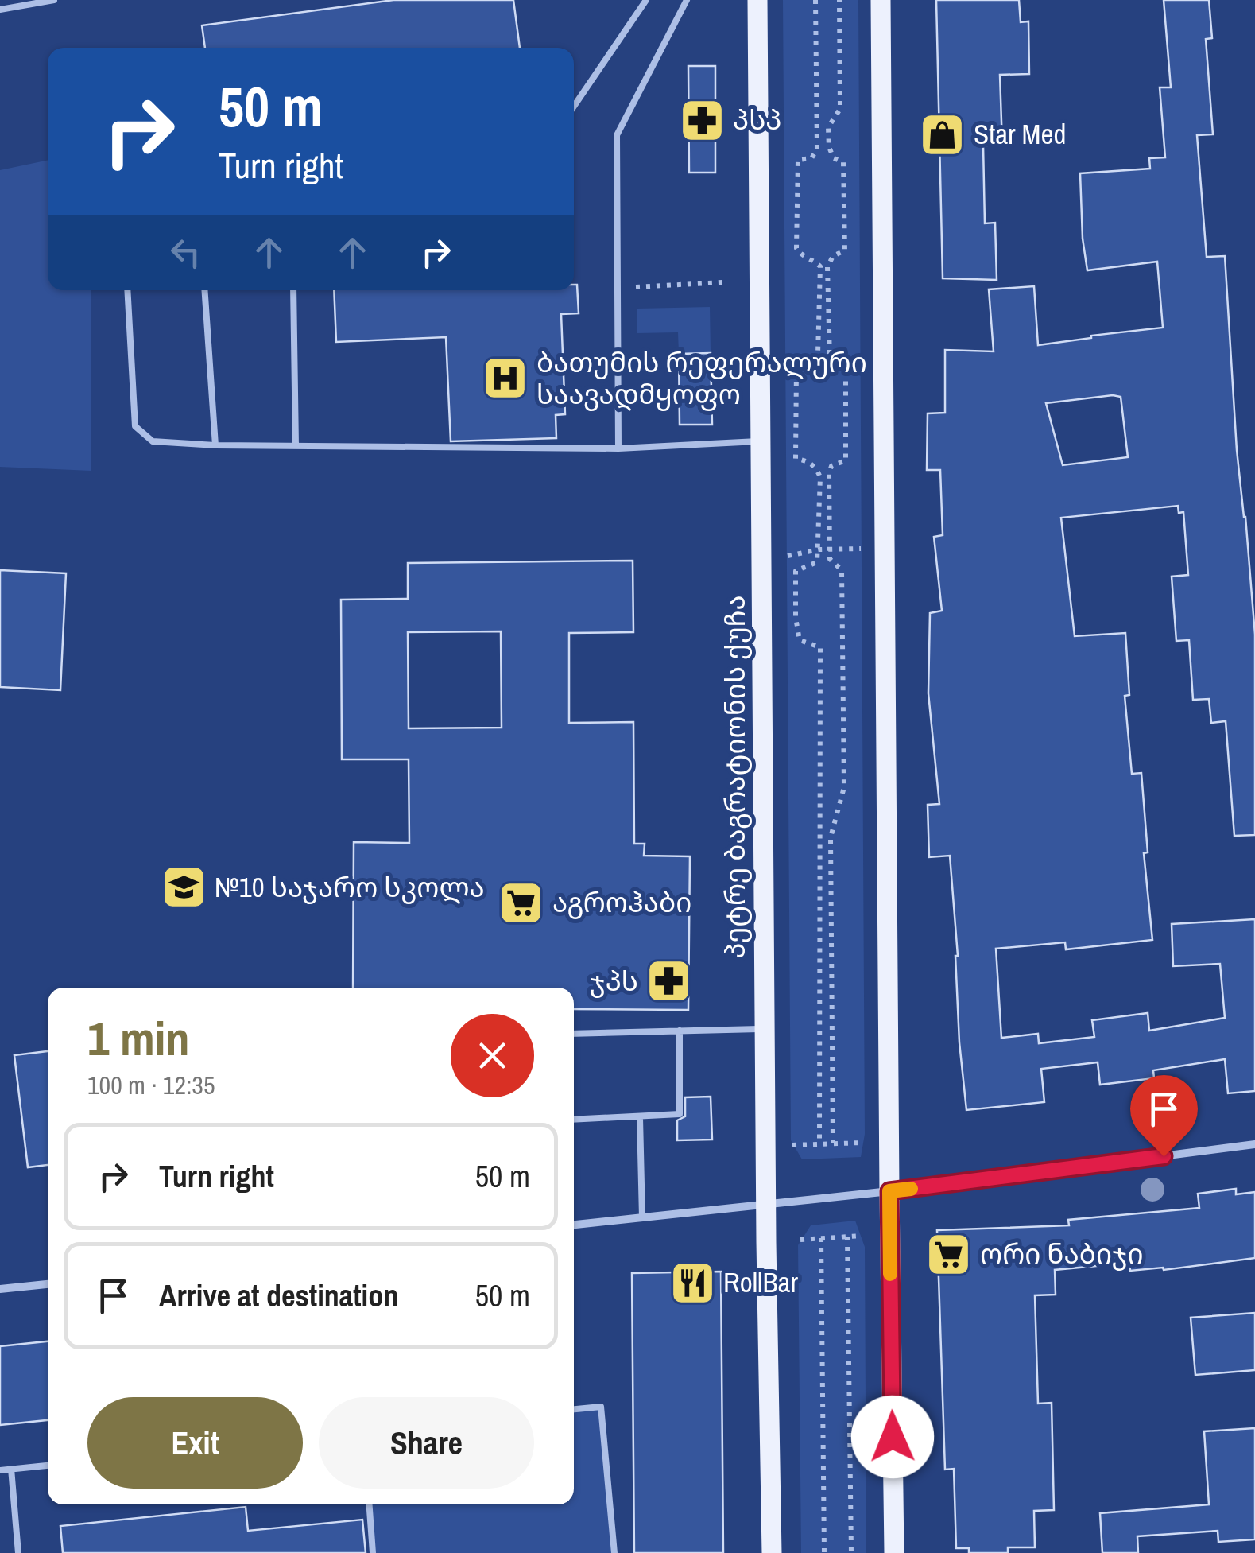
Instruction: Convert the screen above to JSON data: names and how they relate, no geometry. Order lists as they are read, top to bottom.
{
  "streets": {
    "main road": ["პეტრე ბაგრატიონის ქუჩა"]
  },
  "places": {
    "pharmacy": ["პსპ", "ჯპს"],
    "shop": ["Star Med"],
    "hospital": ["ბათუმის რეფერალური საავადმყოფო"],
    "school or university": ["№10 საჯარო სკოლა"],
    "supermarket": ["აგროჰაბი", "ორი ნაბიჯი"],
    "restaurant": ["RollBar"]
  },
  "page": {
    "turn": ["50 m", "Turn right"],
    "heading": ["1 min", "100 m · 12:35"],
    "list": [
      {
        "name": "Turn right",
        "value": "50 m"
      },
      {
        "name": "Arrive at destination",
        "value": "50 m"
      }
    ],
    "buttons": ["Exit", "Share"]
  }
}
